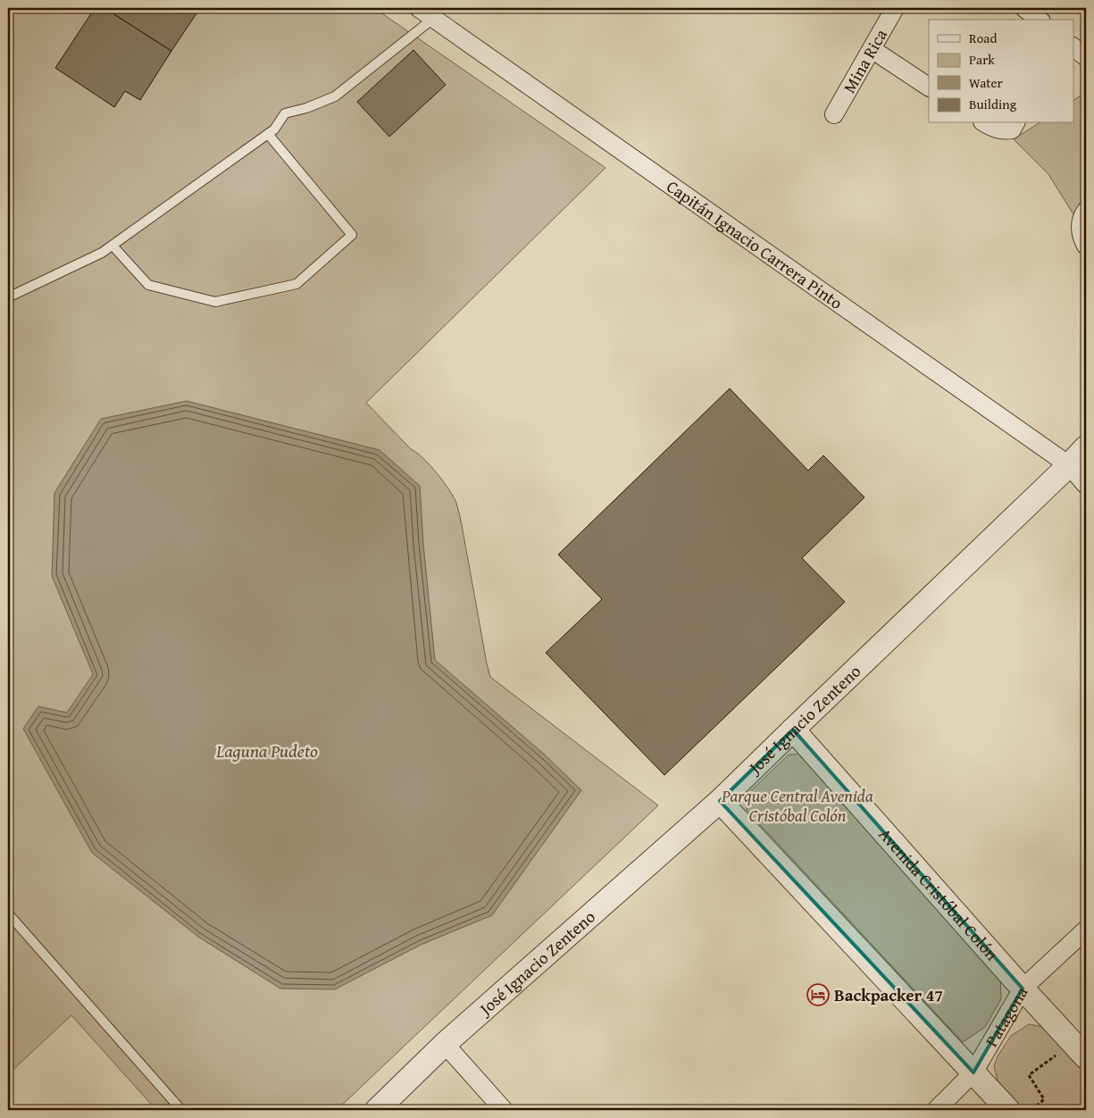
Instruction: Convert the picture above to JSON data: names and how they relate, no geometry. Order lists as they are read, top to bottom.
{
  "streets": {
    "street": [
      "Mina Rica",
      "Capitán Ignacio Carrera Pinto",
      "José Ignacio Zenteno",
      "Avenida Cristóbal Colón",
      "Patagona"
    ]
  },
  "crossings": [
    ["Capitán Ignacio Carrera Pinto", "José Ignacio Zenteno"],
    ["José Ignacio Zenteno", "Avenida Cristóbal Colón"],
    ["Avenida Cristóbal Colón", "Patagona"]
  ],
  "water": ["Laguna Pudeto"],
  "parks": ["Parque Central Avenida Cristóbal Colón"],
  "places": {
    "hotel": ["Backpacker 47"]
  },
  "legend": [
    "Road",
    "Park",
    "Water",
    "Building"
  ]
}
